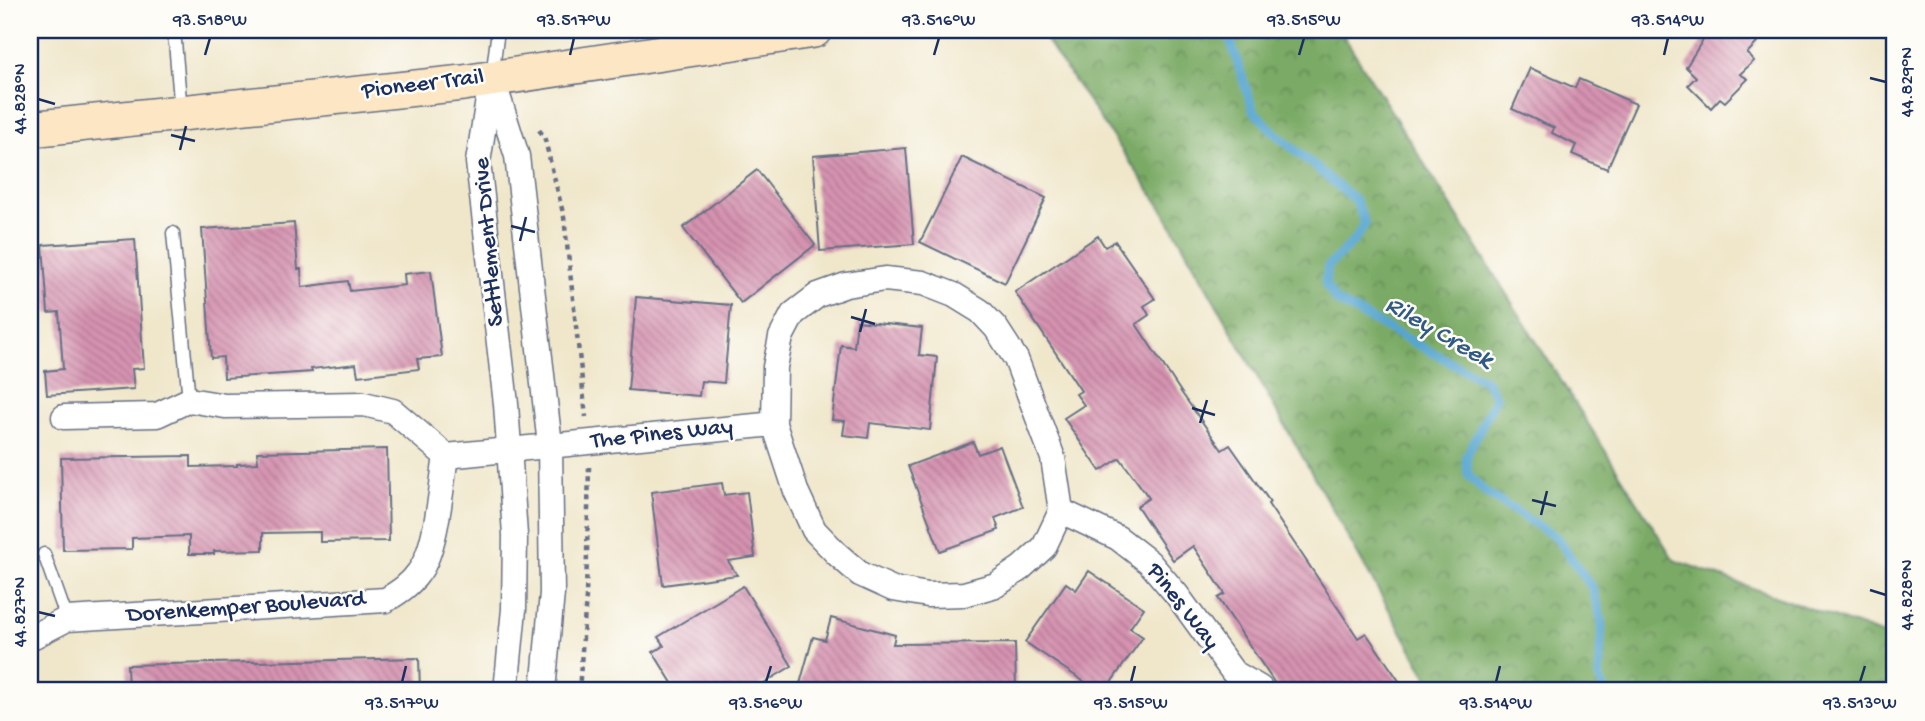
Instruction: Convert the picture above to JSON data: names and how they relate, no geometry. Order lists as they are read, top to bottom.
{
  "streets": {
    "main road": ["Pioneer Trail"],
    "street": [
      "Settlement Drive",
      "The Pines Way",
      "Pines Way",
      "Dorenkemper Boulevard"
    ]
  },
  "crossings": [
    ["Pioneer Trail", "Settlement Drive"],
    ["Settlement Drive", "The Pines Way"]
  ],
  "water": ["Riley Creek"],
  "coordinates": [
    "93.518°W",
    "93.517°W",
    "93.516°W",
    "93.515°W",
    "93.514°W",
    "44.829°N",
    "44.828°N",
    "44.827°N",
    "93.513°W"
  ]
}
